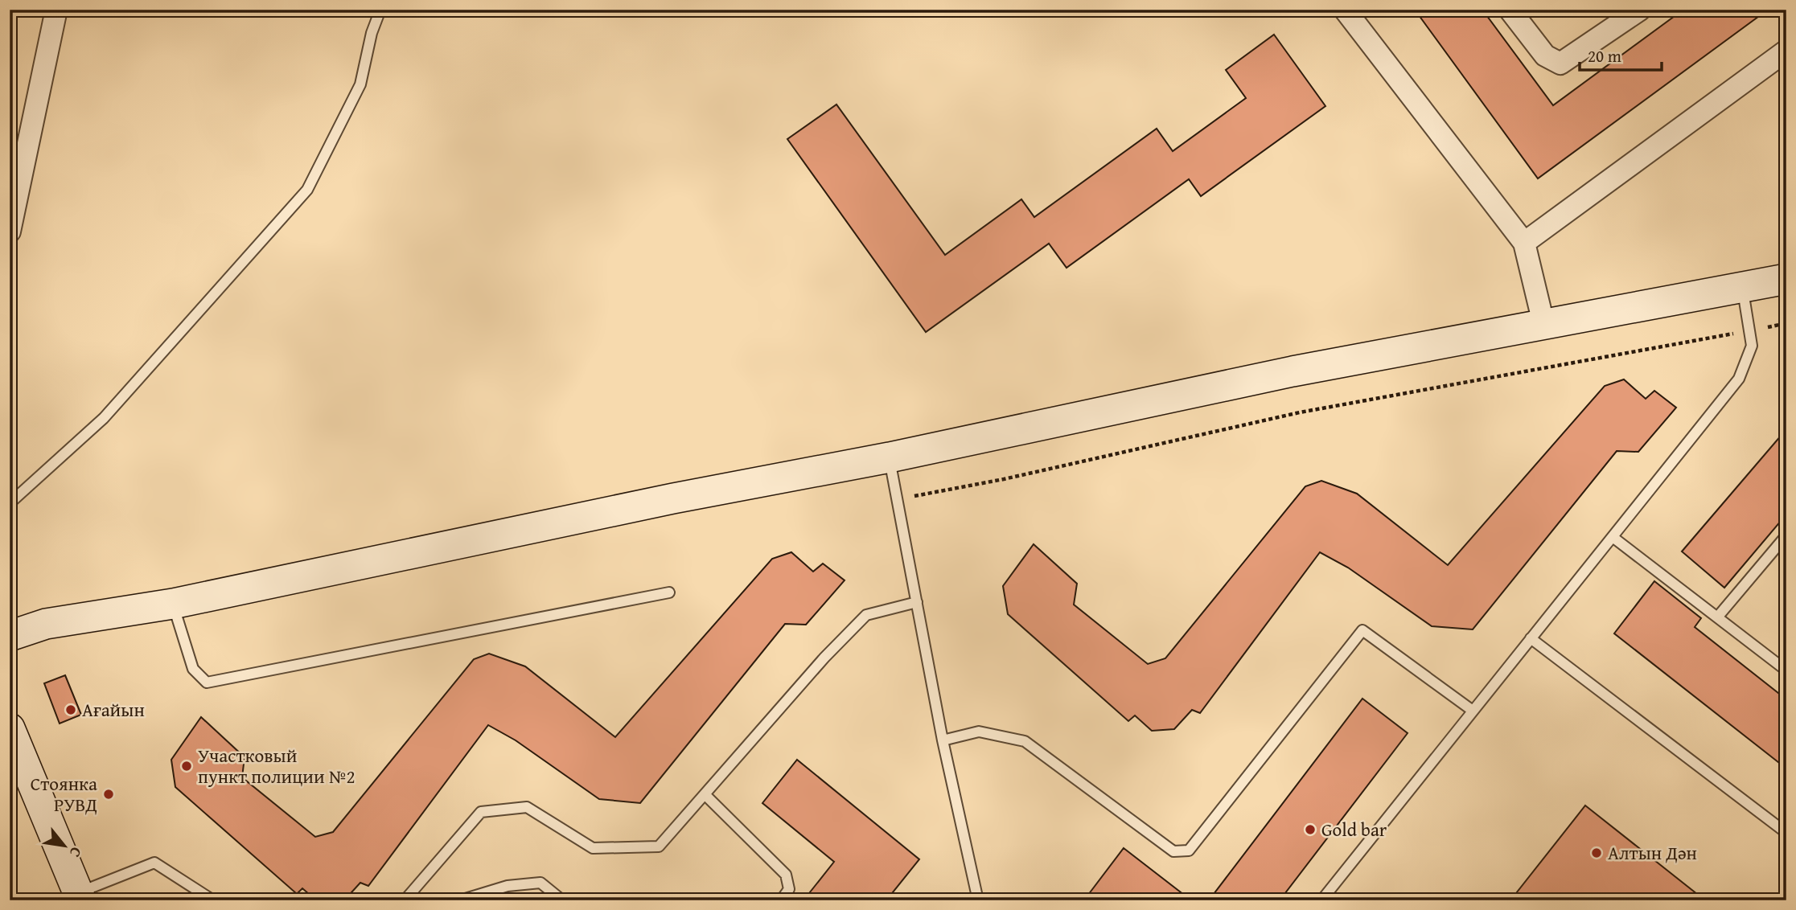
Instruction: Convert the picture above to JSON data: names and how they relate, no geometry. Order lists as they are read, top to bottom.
{
  "places": [
    "Ағайын",
    "Участковый пункт полиции №2",
    "Стоянка РУВД",
    "Gold bar",
    "Алтын Дән"
  ],
  "scale_bar": "20 m",
  "north": "bottom right"
}
